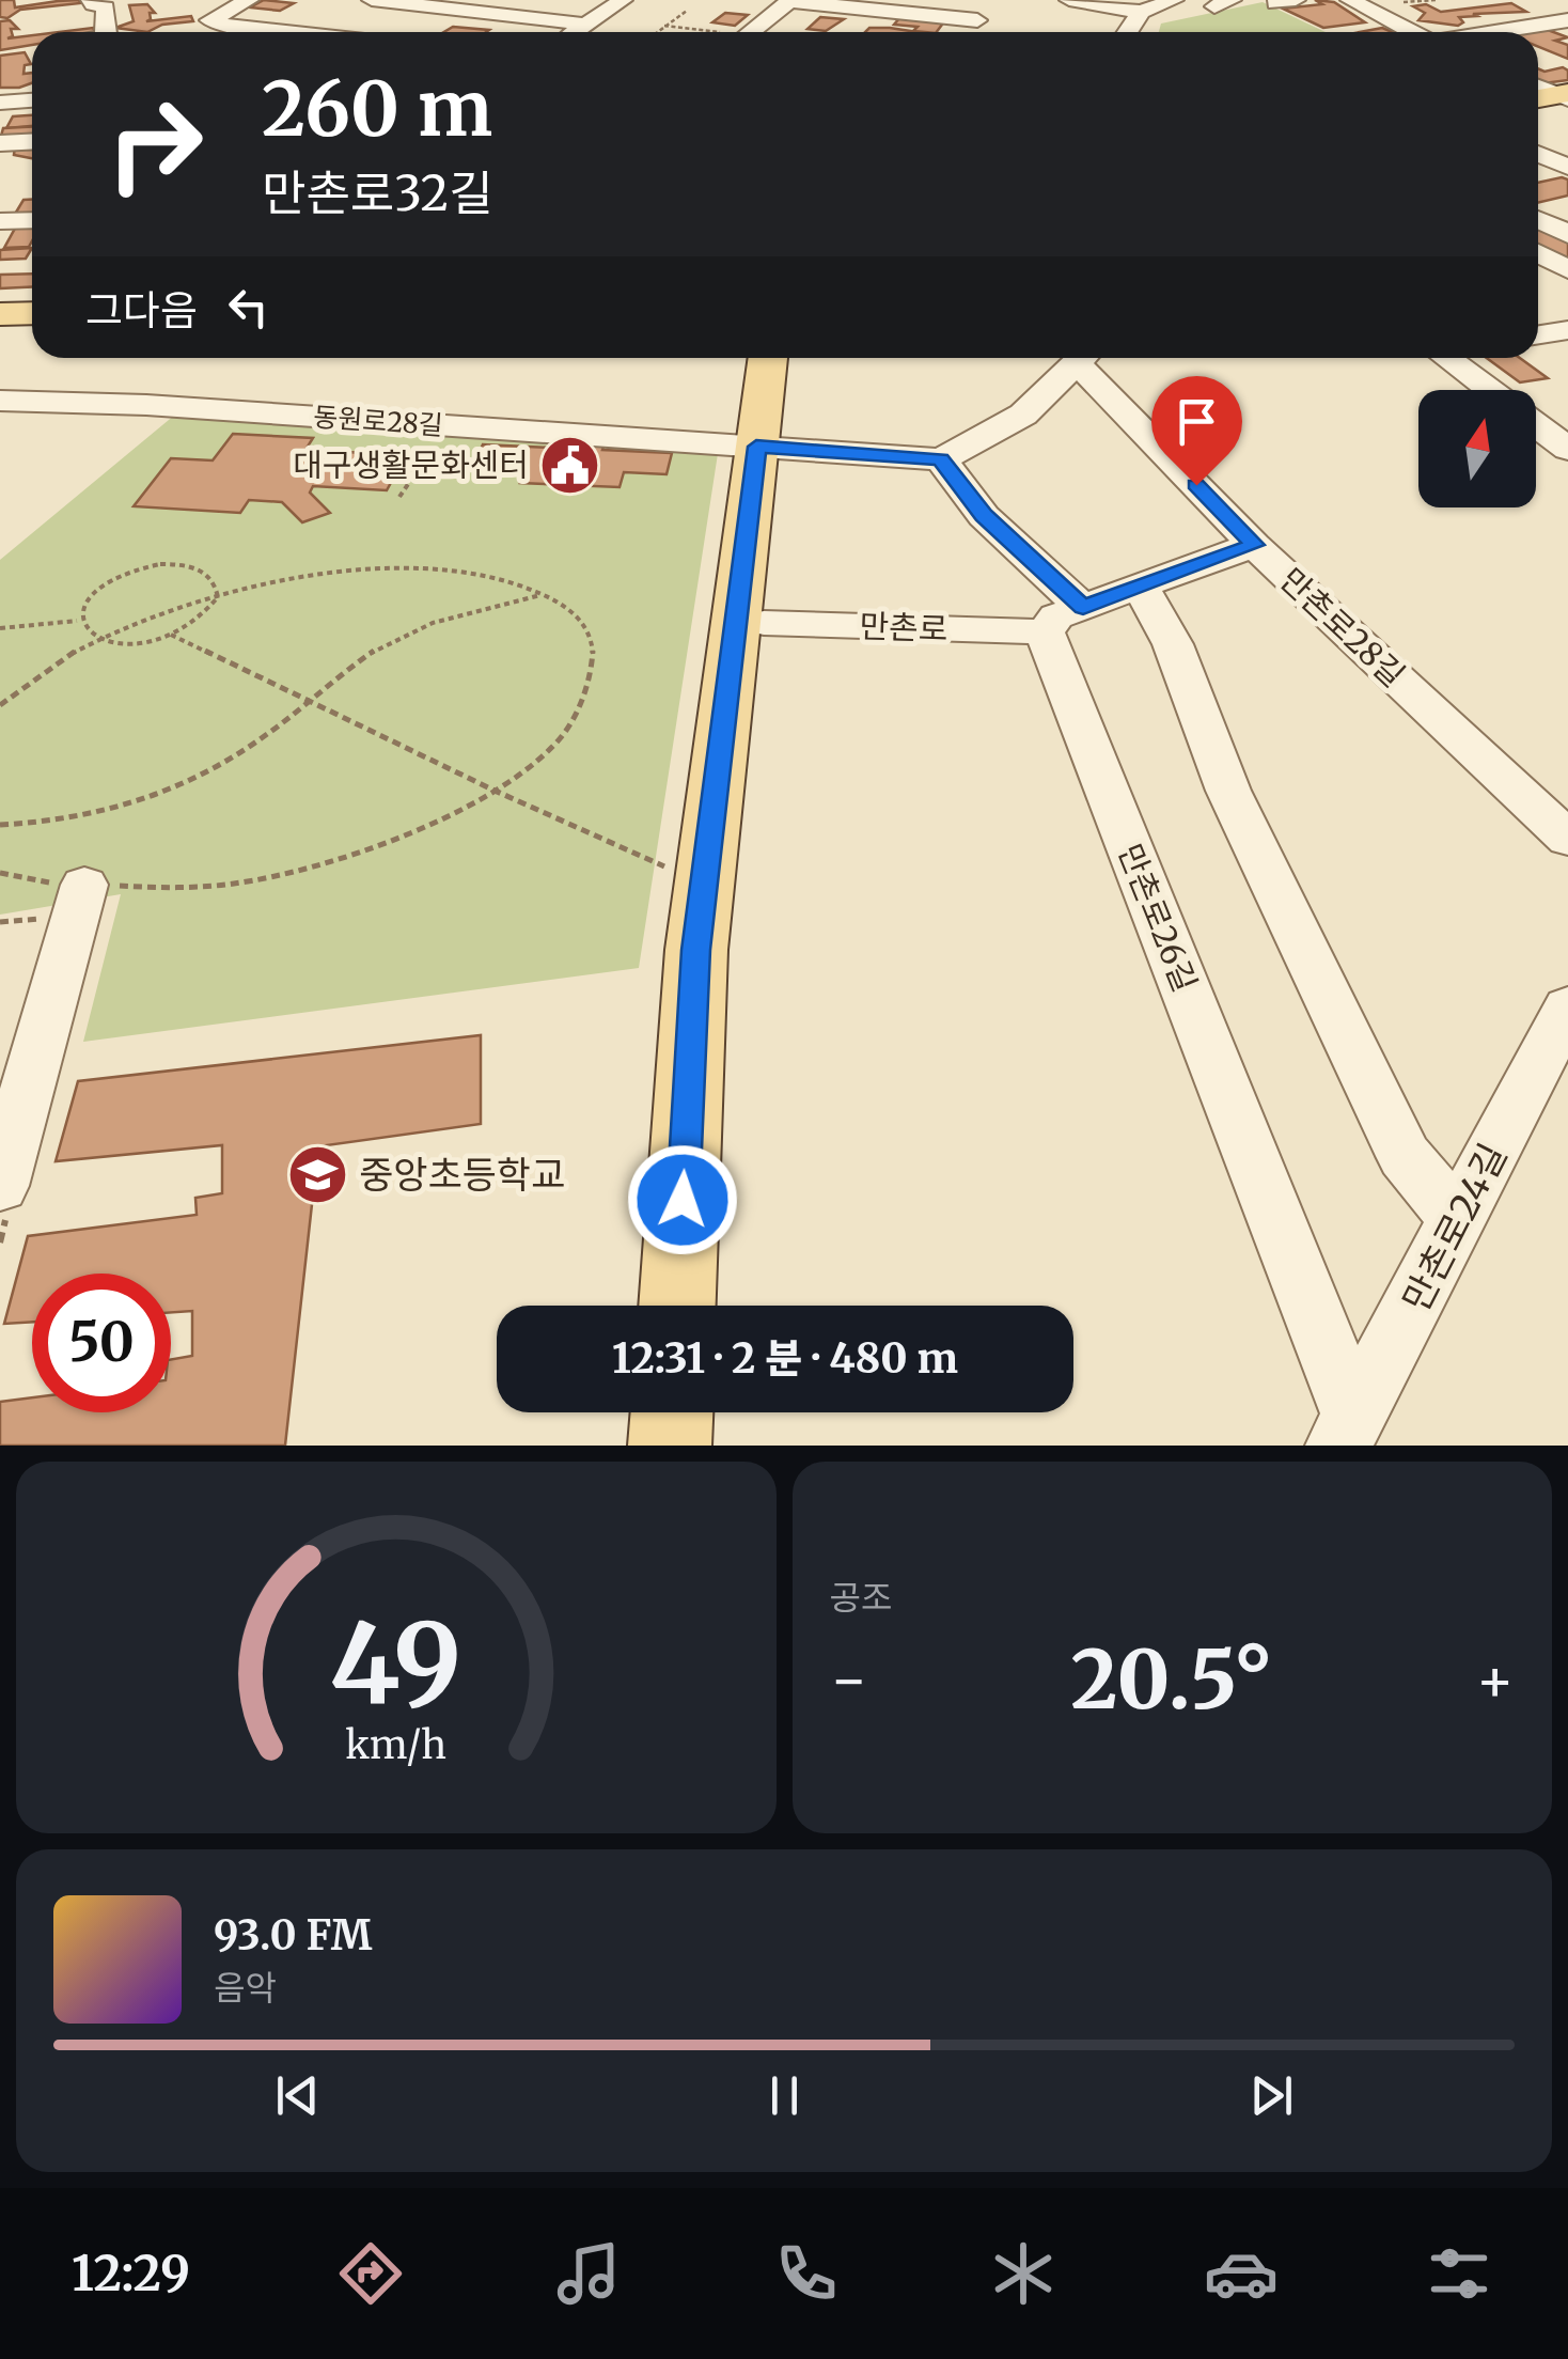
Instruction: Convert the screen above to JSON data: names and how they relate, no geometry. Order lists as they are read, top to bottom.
{
  "streets": {
    "street": [
      "동원로28길",
      "만촌로",
      "만촌로28길",
      "만촌로26길",
      "만촌로24길"
    ]
  },
  "crossings": [
    ["만촌로", "만촌로26길"],
    ["만촌로26길", "만촌로24길"]
  ],
  "places": {
    "public building": ["대구생활문화센터"],
    "school or university": ["중앙초등학교"]
  },
  "north": "top",
  "page": {
    "turn": ["260 m", "만촌로32길"],
    "then": "그다음",
    "limit": "50",
    "trip": "12:31 · 2 분 · 480 m",
    "tile": "공조",
    "heat": ["−", "20.5°", "+"],
    "song": ["93.0 FM", "음악"],
    "tabs": "12:29",
    "gauge": ["49", "km/h"]
  }
}
